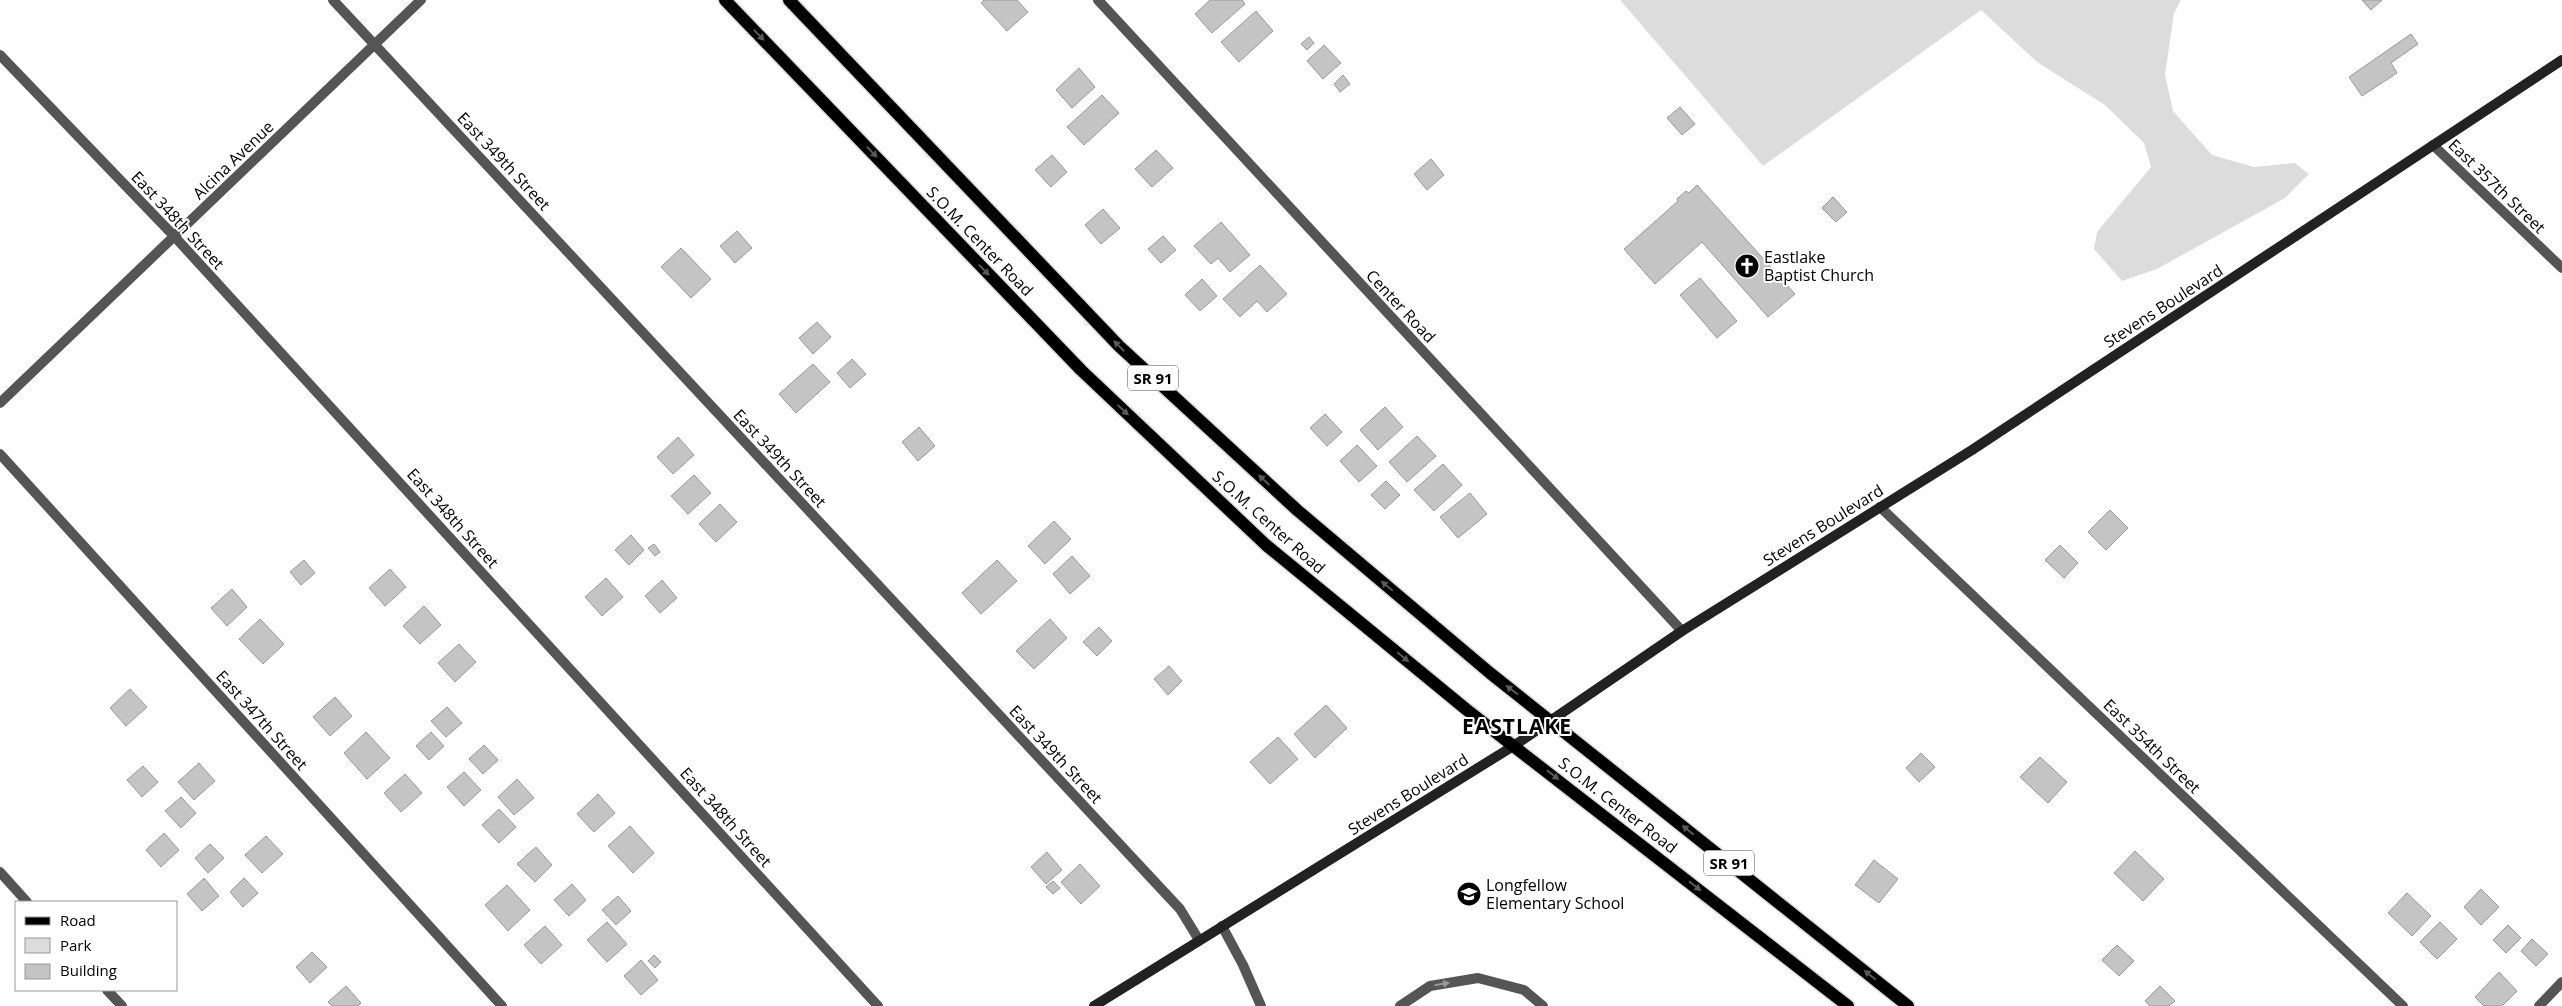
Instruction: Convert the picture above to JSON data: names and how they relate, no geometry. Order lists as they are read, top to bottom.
{
  "streets": {
    "main road": ["S.O.M. Center Road", "SR 91"],
    "street": [
      "Alcina Avenue",
      "East 349th Street",
      "East 357th Street",
      "East 348th Street",
      "Center Road",
      "Stevens Boulevard",
      "East 347th Street",
      "East 354th Street"
    ]
  },
  "crossings": [
    ["Alcina Avenue", "East 349th Street"],
    ["Alcina Avenue", "East 348th Street"],
    ["East 349th Street", "Stevens Boulevard"],
    ["East 357th Street", "Stevens Boulevard"],
    ["S.O.M. Center Road", "Stevens Boulevard"],
    ["Center Road", "Stevens Boulevard"],
    ["Stevens Boulevard", "East 354th Street"]
  ],
  "districts": ["EASTLAKE"],
  "places": {
    "church": ["Eastlake Baptist Church"],
    "school or university": ["Longfellow Elementary School"]
  },
  "legend": ["Road", "Park", "Building"]
}
